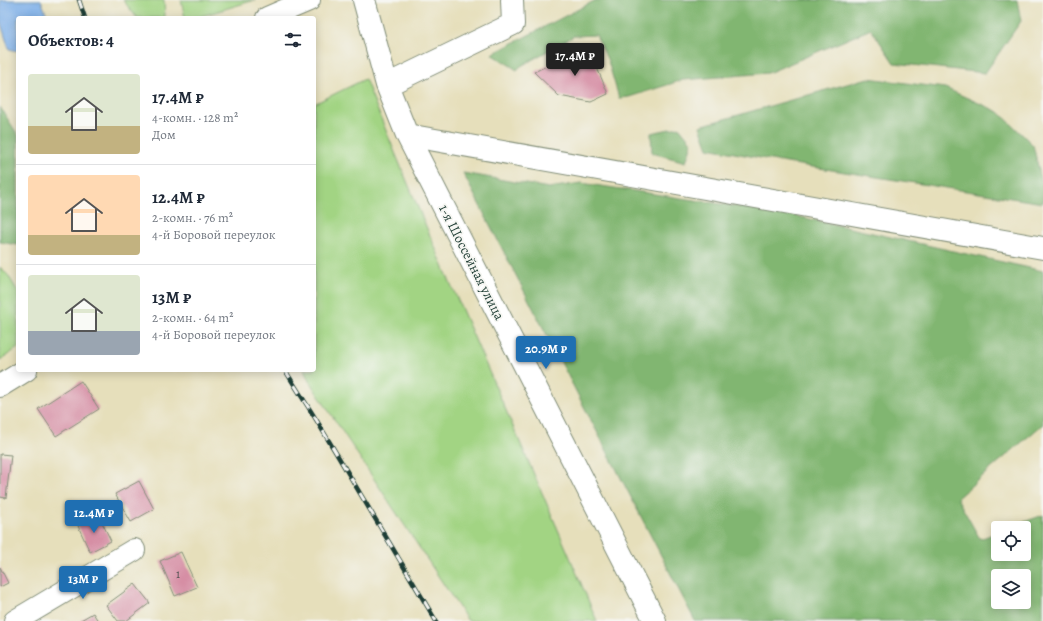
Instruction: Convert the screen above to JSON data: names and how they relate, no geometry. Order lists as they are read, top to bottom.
{
  "streets": {
    "street": ["1-я Шоссейная улица"]
  },
  "house_numbers": ["1"],
  "page": {
    "heading": "Объектов: 4",
    "price": [
      "17.4M ₽",
      "20.9M ₽",
      "12.4M ₽",
      "13M ₽"
    ],
    "list": [
      {
        "name": "17.4M ₽",
        "note": "4-комн. · 128 m² · Дом"
      },
      {
        "name": "12.4M ₽",
        "note": "2-комн. · 76 m² · 4-й Боровой переулок"
      },
      {
        "name": "13M ₽",
        "note": "2-комн. · 64 m² · 4-й Боровой переулок"
      }
    ]
  }
}
